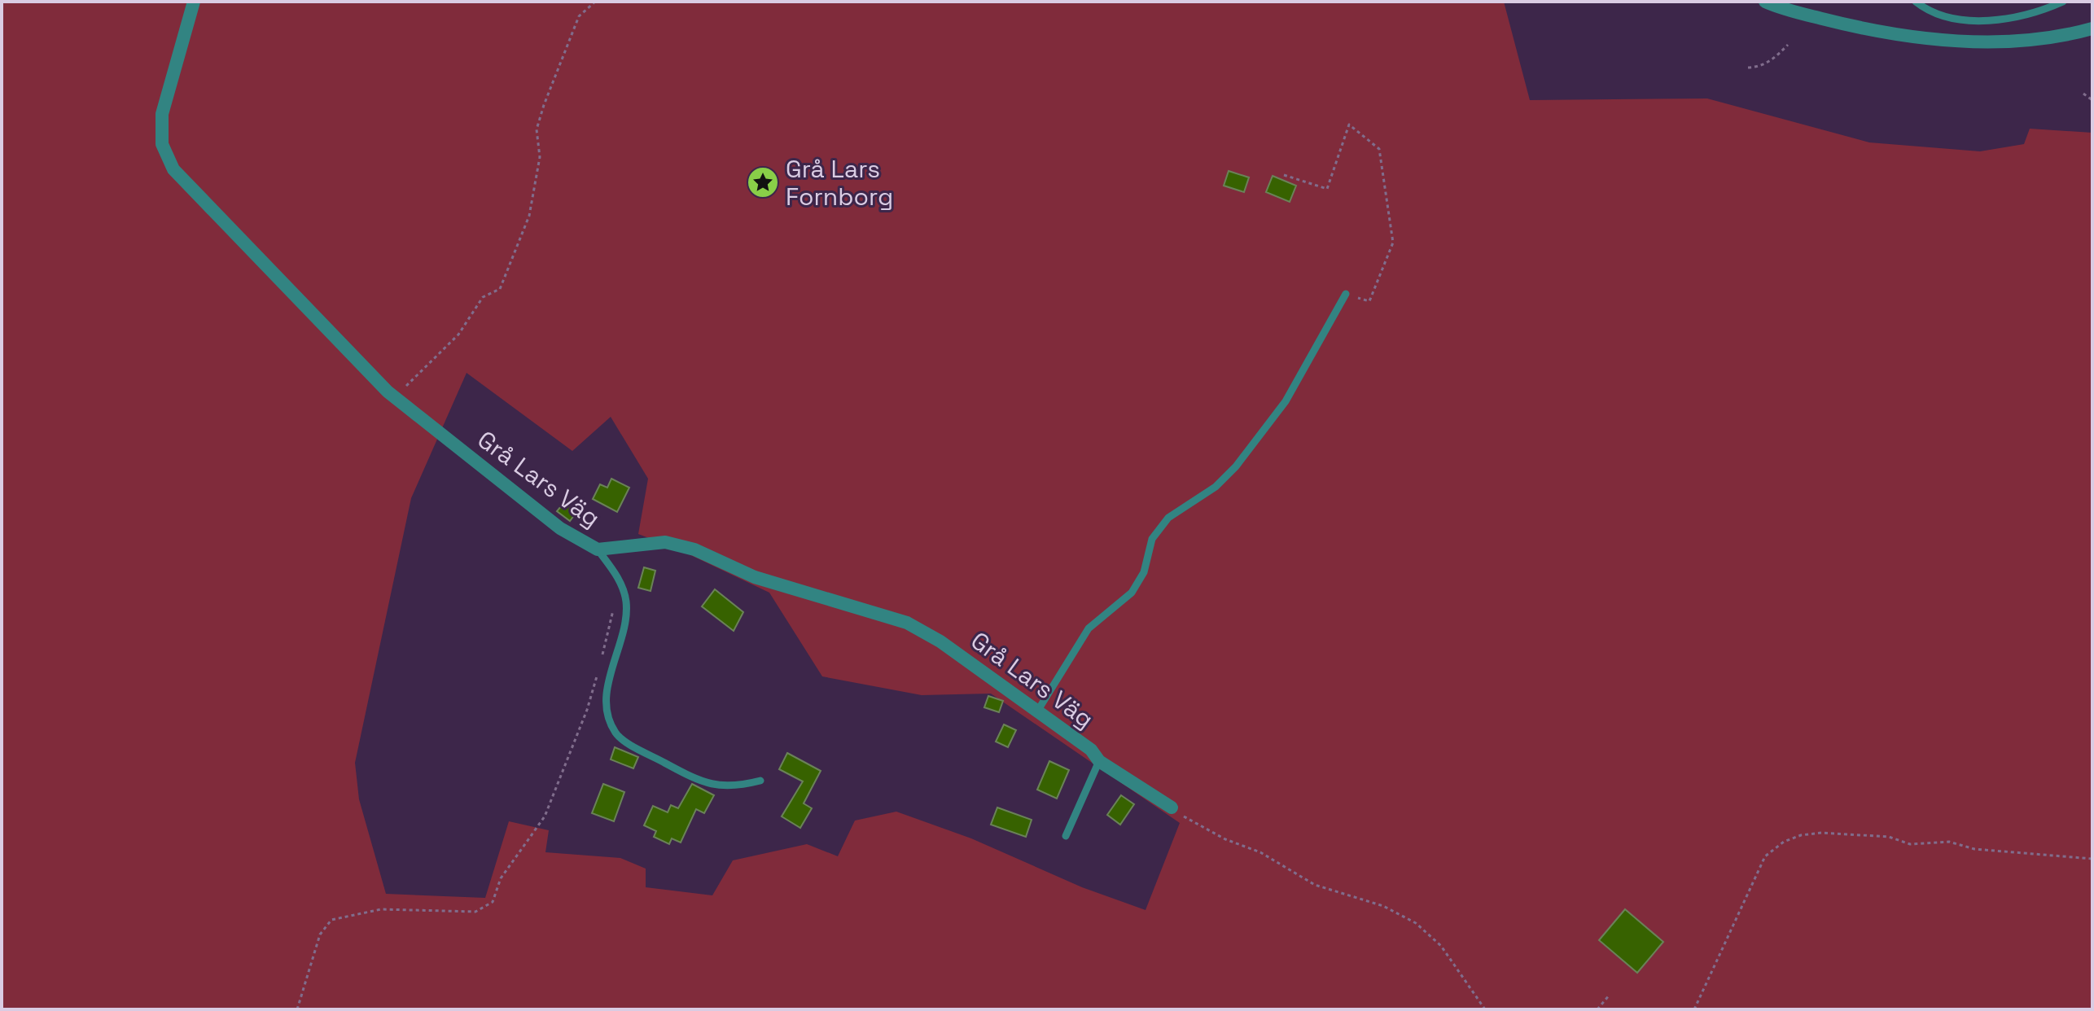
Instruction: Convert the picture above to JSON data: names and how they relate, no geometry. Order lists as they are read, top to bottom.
{
  "streets": {
    "street": ["Grå Lars Väg"]
  },
  "places": {
    "place": ["Grå Lars Fornborg"]
  }
}
